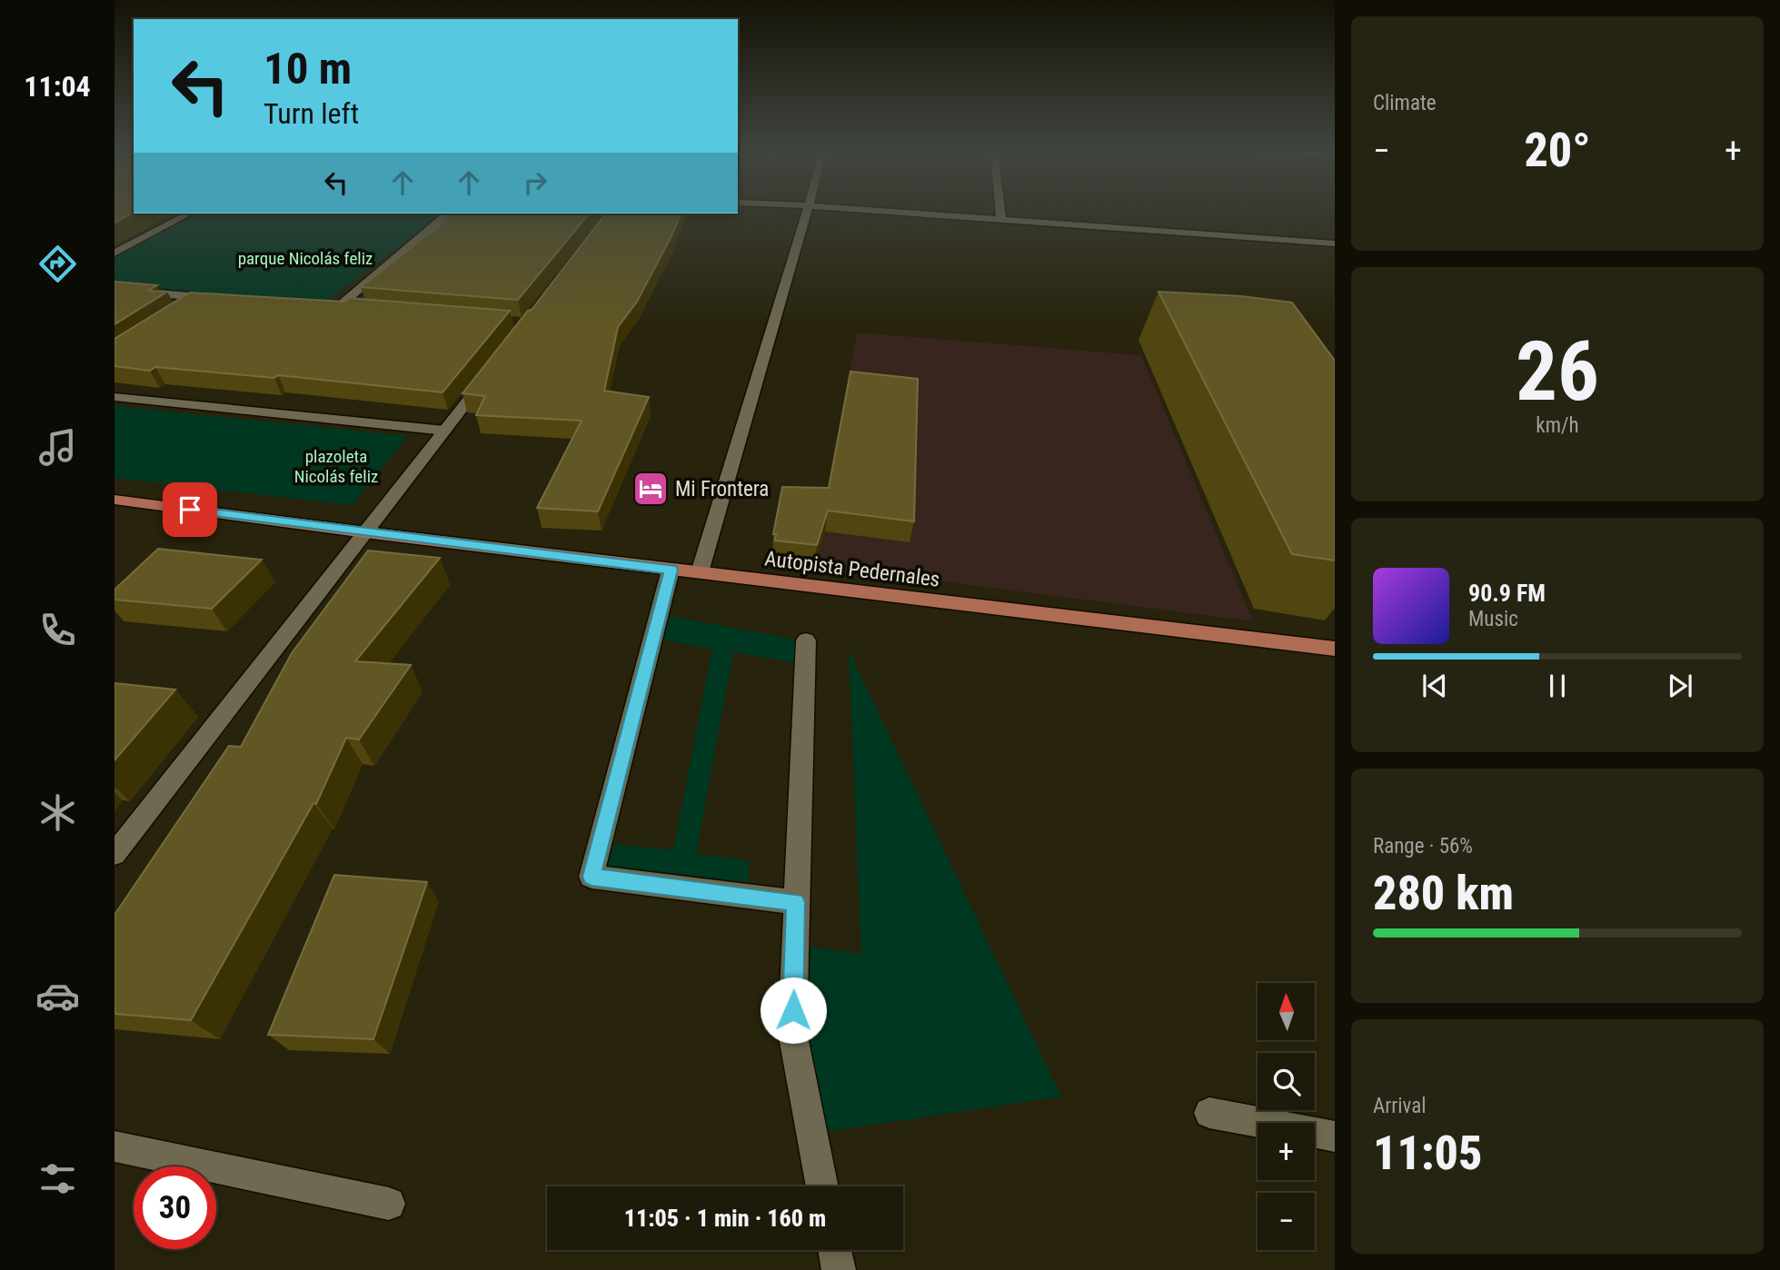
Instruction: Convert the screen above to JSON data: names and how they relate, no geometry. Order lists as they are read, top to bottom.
{
  "streets": {
    "main road": ["Autopista Pedernales"]
  },
  "parks": ["parque Nicolás feliz", "plazoleta Nicolás feliz"],
  "places": {
    "hotel": ["Mi Frontera"]
  },
  "north": "top",
  "page": {
    "tabs": "11:04",
    "tile": [
      "Climate",
      ["26", "km/h"],
      ["Range · 56%", "280 km"],
      ["Arrival", "11:05"]
    ],
    "turn": ["10 m", "Turn left"],
    "heat": ["−", "20°", "+"],
    "song": ["90.9 FM", "Music"],
    "map_buttons": ["+", "−"],
    "limit": "30",
    "trip": "11:05 · 1 min · 160 m"
  }
}
